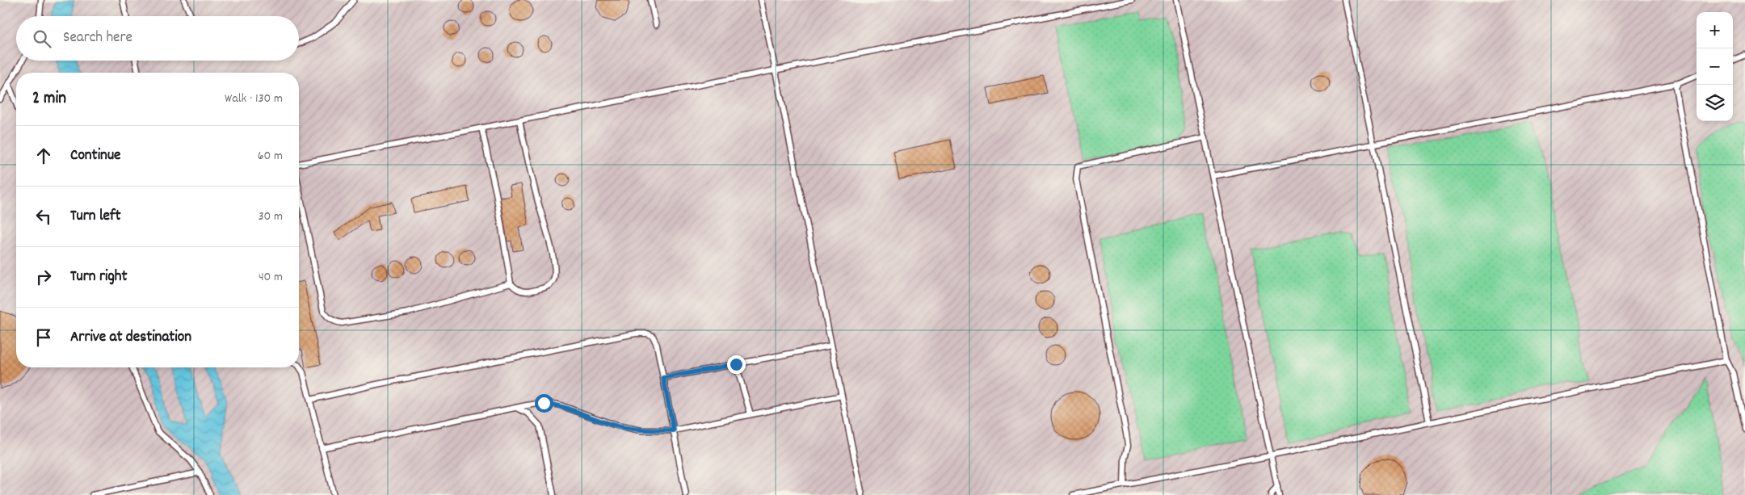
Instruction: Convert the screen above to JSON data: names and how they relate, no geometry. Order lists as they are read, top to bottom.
{
  "page": {
    "map_buttons": ["+", "−"],
    "search": "Search here",
    "heading": ["2 min", "Walk · 130 m"],
    "list": [
      ["Continue", "60 m"],
      ["Turn left", "30 m"],
      ["Turn right", "40 m"],
      "Arrive at destination"
    ]
  }
}
